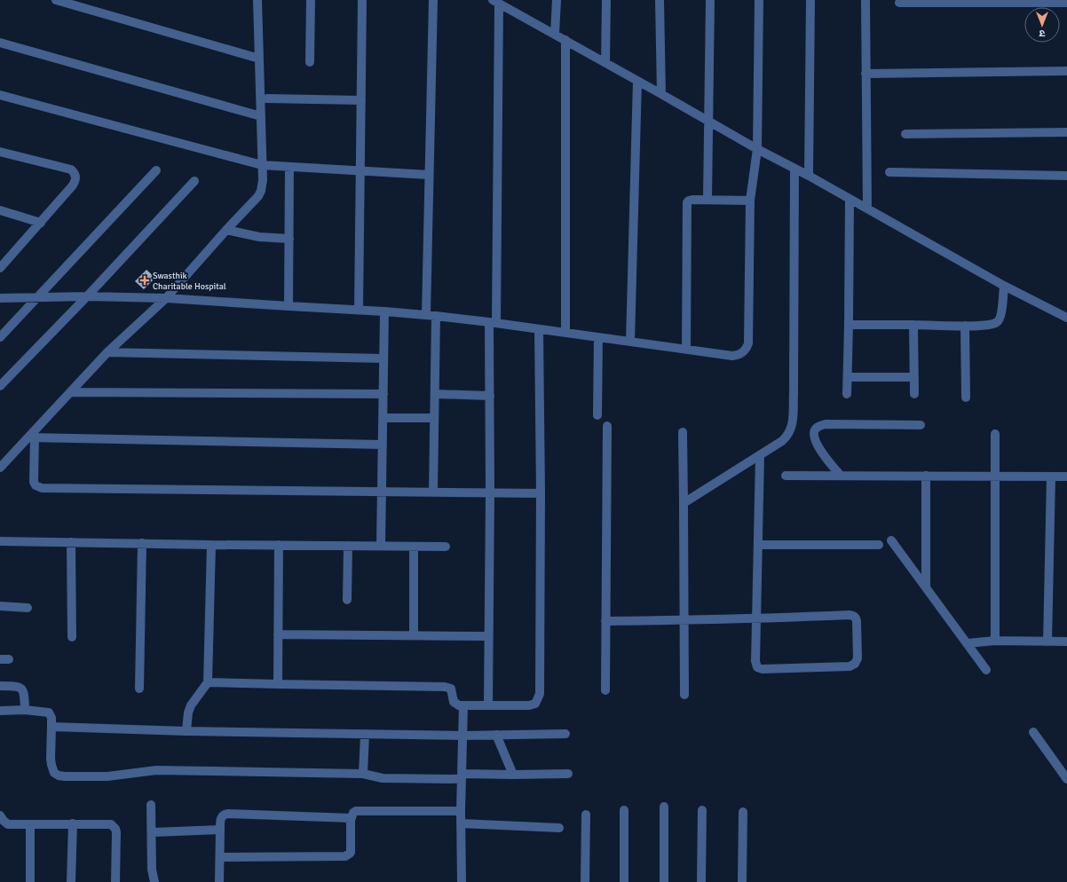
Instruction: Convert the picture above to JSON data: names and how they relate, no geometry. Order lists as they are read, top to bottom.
{
  "places": {
    "health": ["Swasthik Charitable Hospital"]
  },
  "north": "bottom"
}
